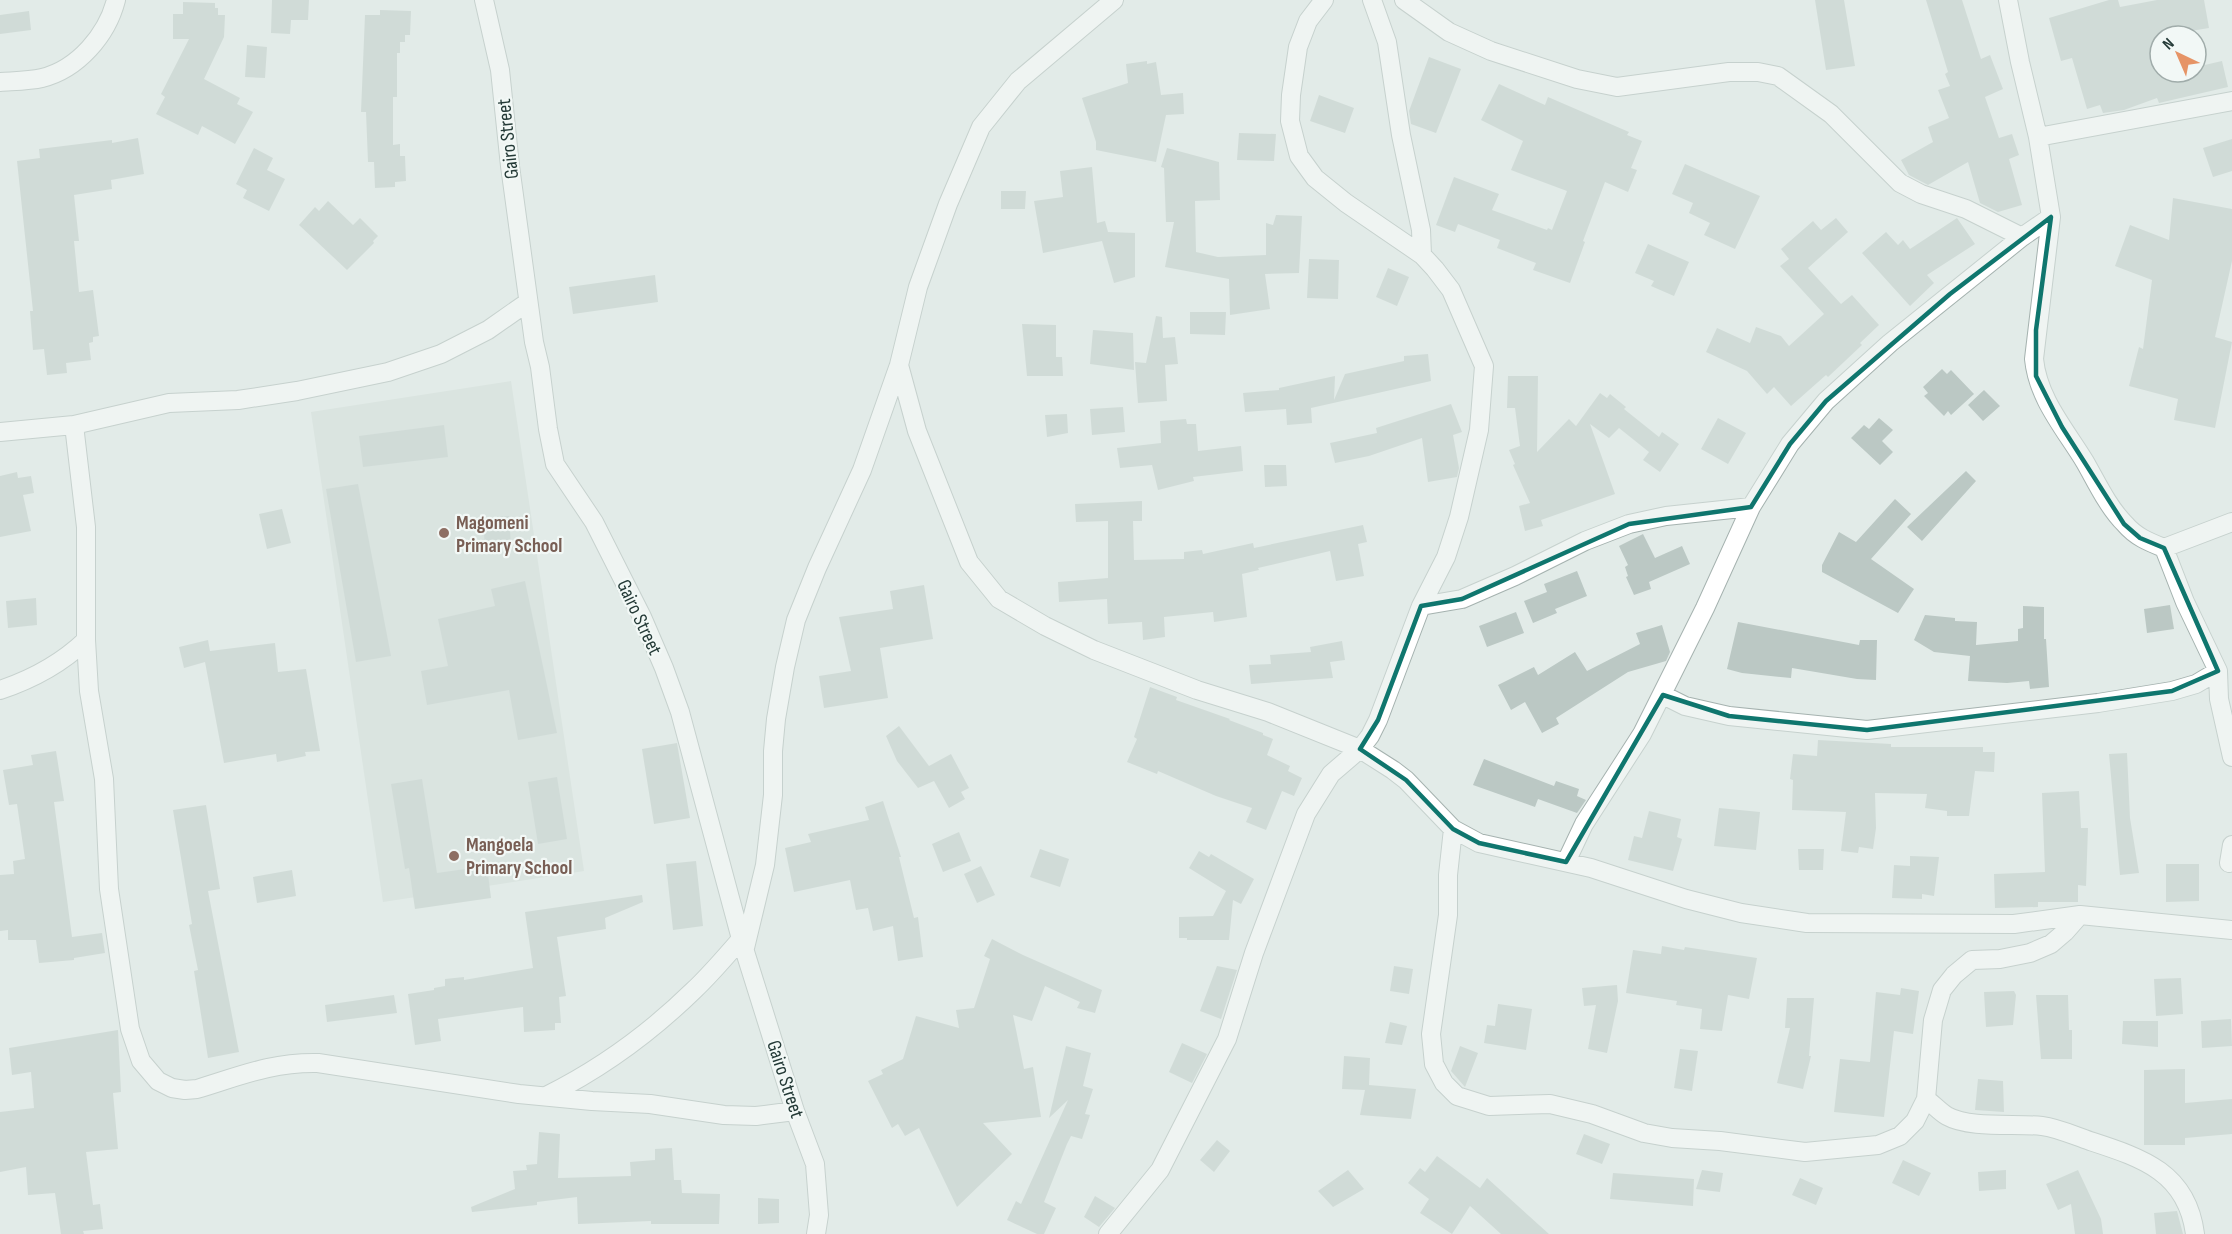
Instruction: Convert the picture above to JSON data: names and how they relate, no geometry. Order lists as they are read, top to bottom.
{
  "streets": {
    "street": ["Gairo Street"]
  },
  "places": ["Magomeni Primary School", "Mangoela Primary School"],
  "north": "top left"
}
